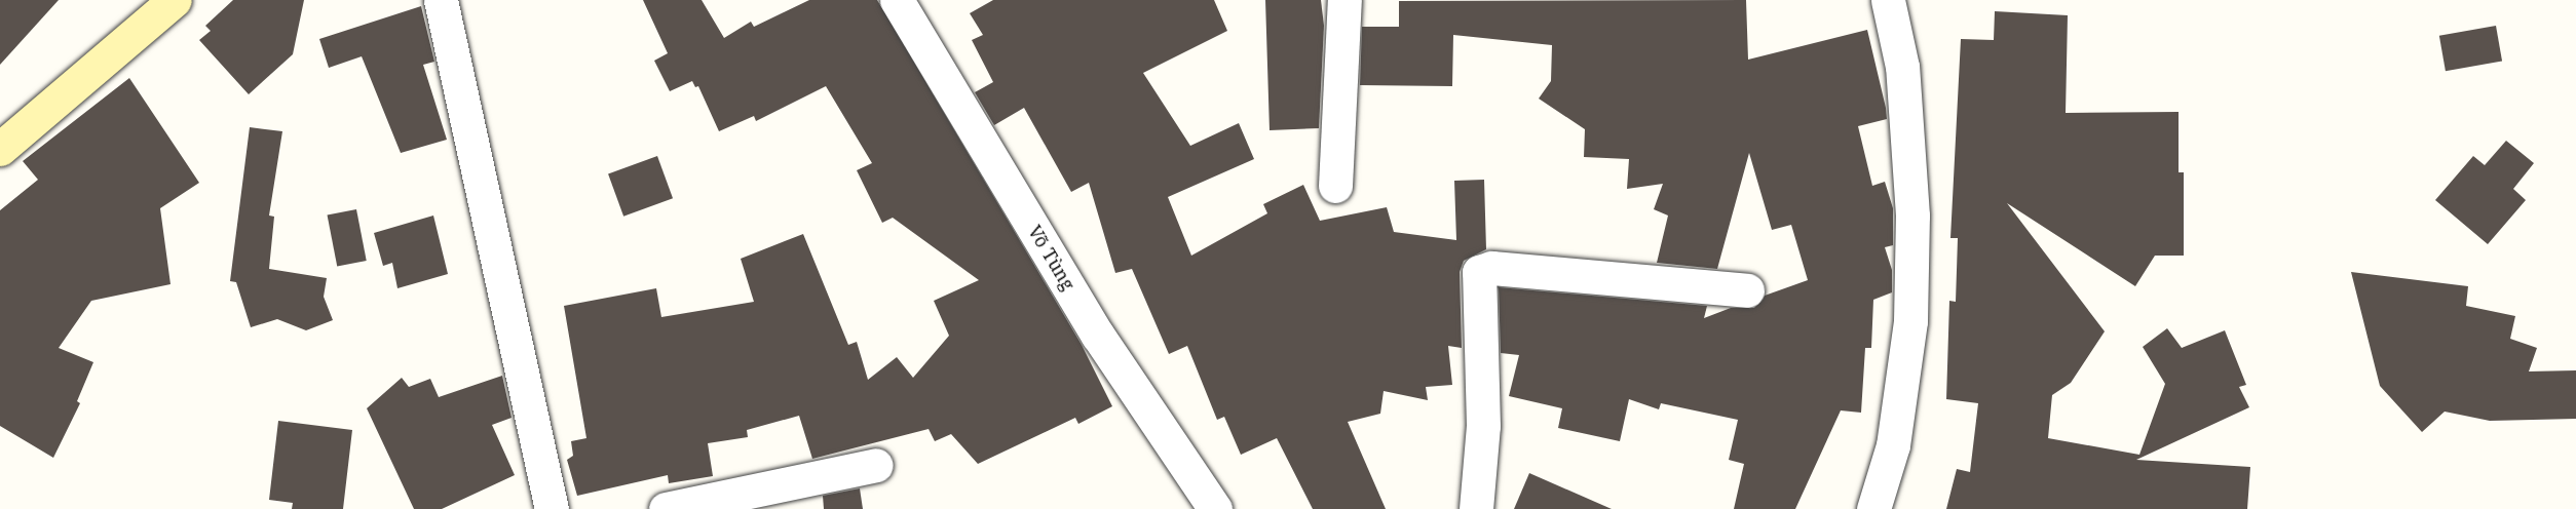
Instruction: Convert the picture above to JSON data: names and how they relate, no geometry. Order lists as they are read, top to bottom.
{
  "streets": {
    "street": ["Võ Tùng"]
  }
}
